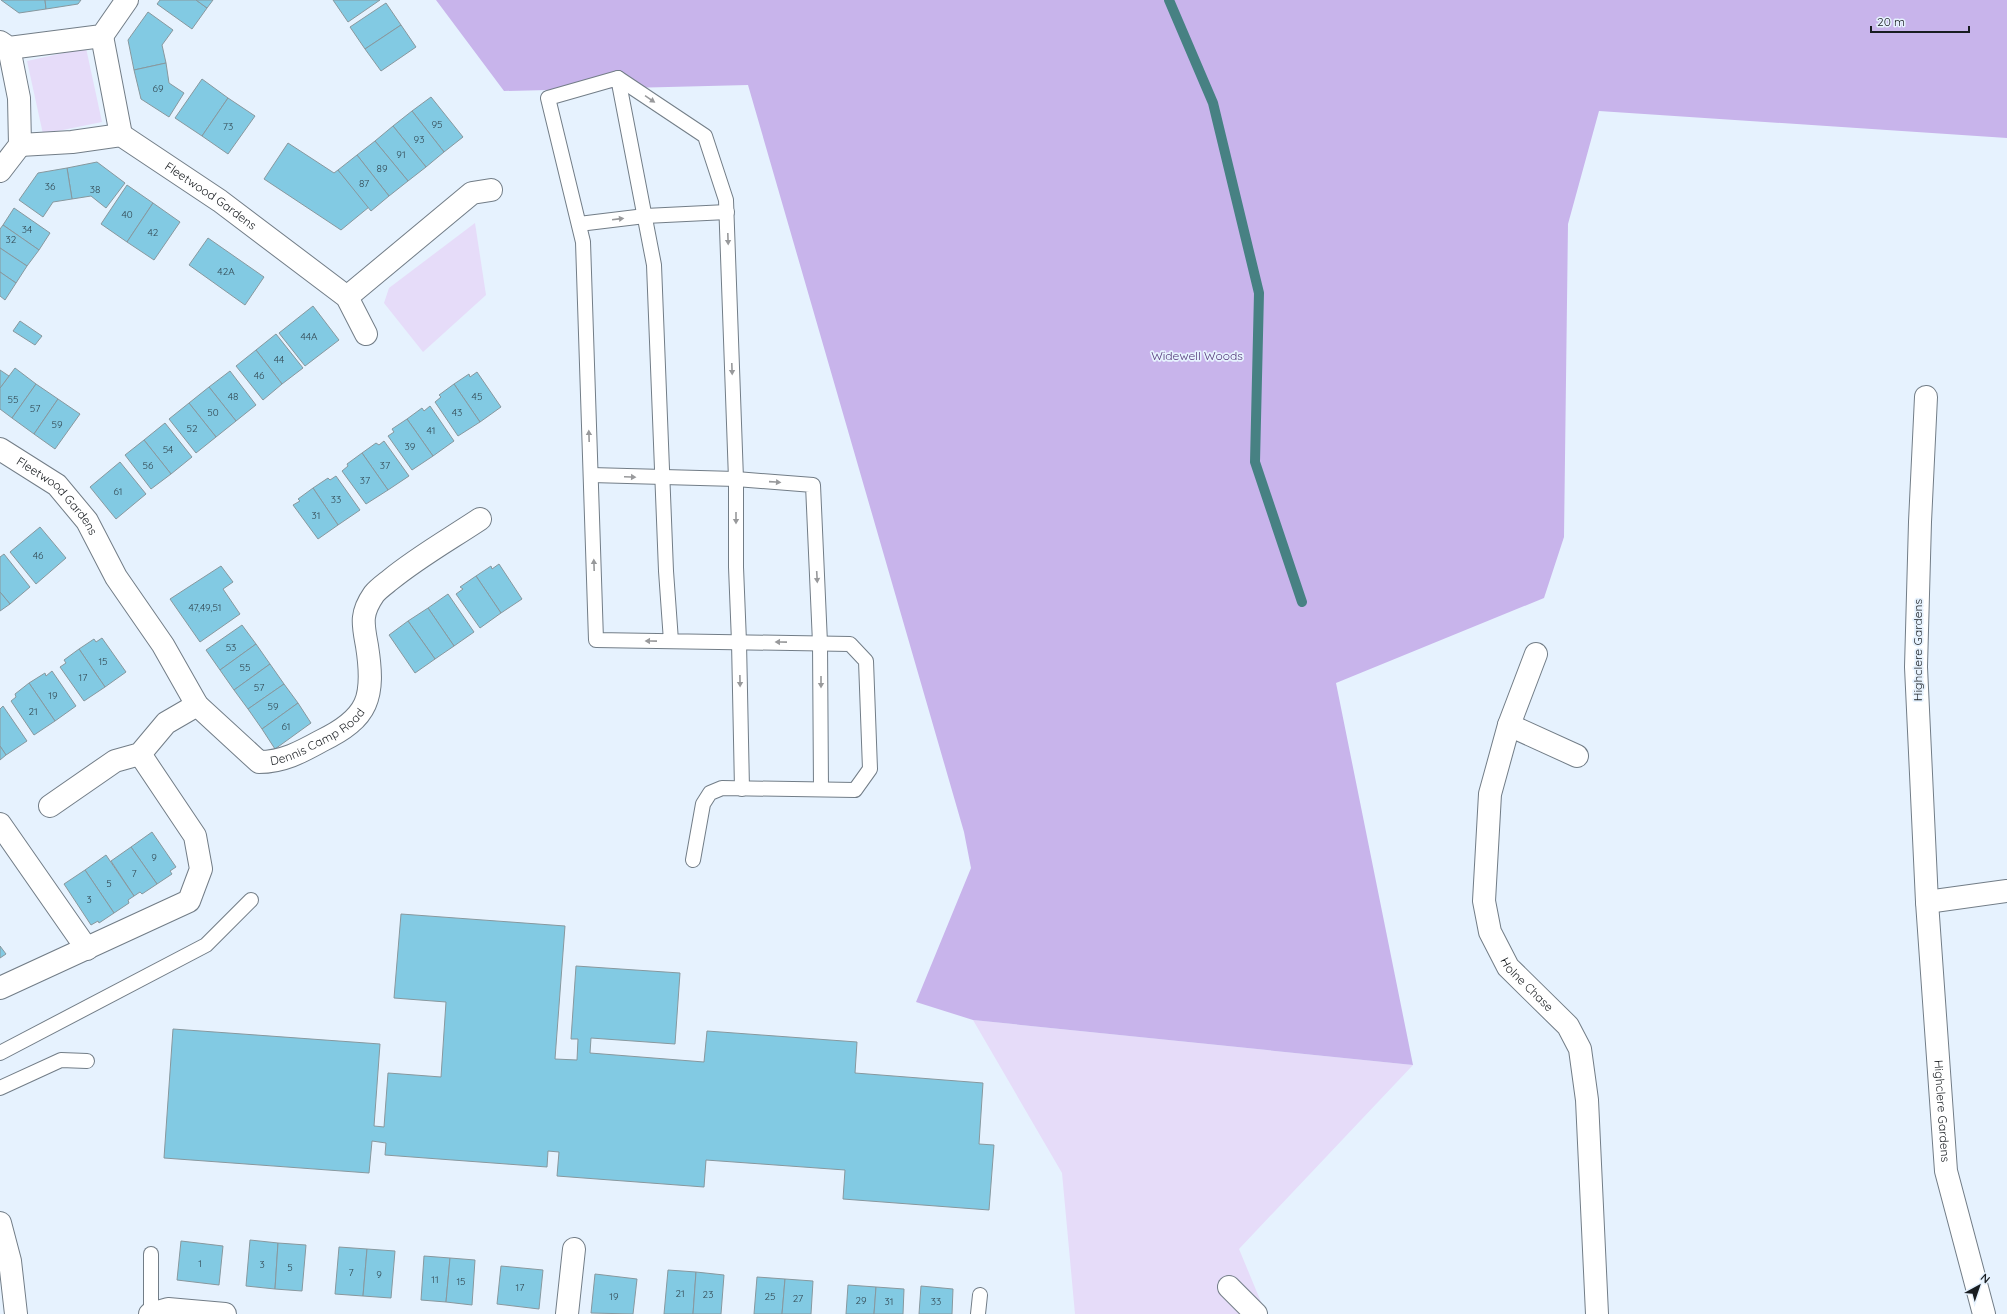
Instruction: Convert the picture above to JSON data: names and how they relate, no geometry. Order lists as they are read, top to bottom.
{
  "streets": {
    "street": [
      "Fleetwood Gardens",
      "Highclere Gardens",
      "Dennis Camp Road",
      "Holne Chase"
    ]
  },
  "crossings": [
    ["Fleetwood Gardens", "Dennis Camp Road"]
  ],
  "parks": ["Widewell Woods"],
  "house_numbers": [
    "69",
    "95",
    "73",
    "93",
    "91",
    "89",
    "87",
    "36",
    "38",
    "40",
    "34",
    "42",
    "32",
    "42A",
    "44A",
    "44",
    "46",
    "48",
    "45",
    "55",
    "57",
    "50",
    "43",
    "59",
    "52",
    "41",
    "39",
    "54",
    "56",
    "37",
    "37",
    "61",
    "33",
    "31",
    "46",
    "47,49,51",
    "53",
    "15",
    "55",
    "17",
    "57",
    "19",
    "59",
    "21",
    "61",
    "9",
    "7",
    "5",
    "3",
    "1",
    "3",
    "5",
    "7",
    "9",
    "11",
    "15",
    "17",
    "21",
    "23",
    "19",
    "25",
    "27",
    "29",
    "31",
    "33"
  ],
  "scale_bar": "20 m",
  "north": "top right"
}
